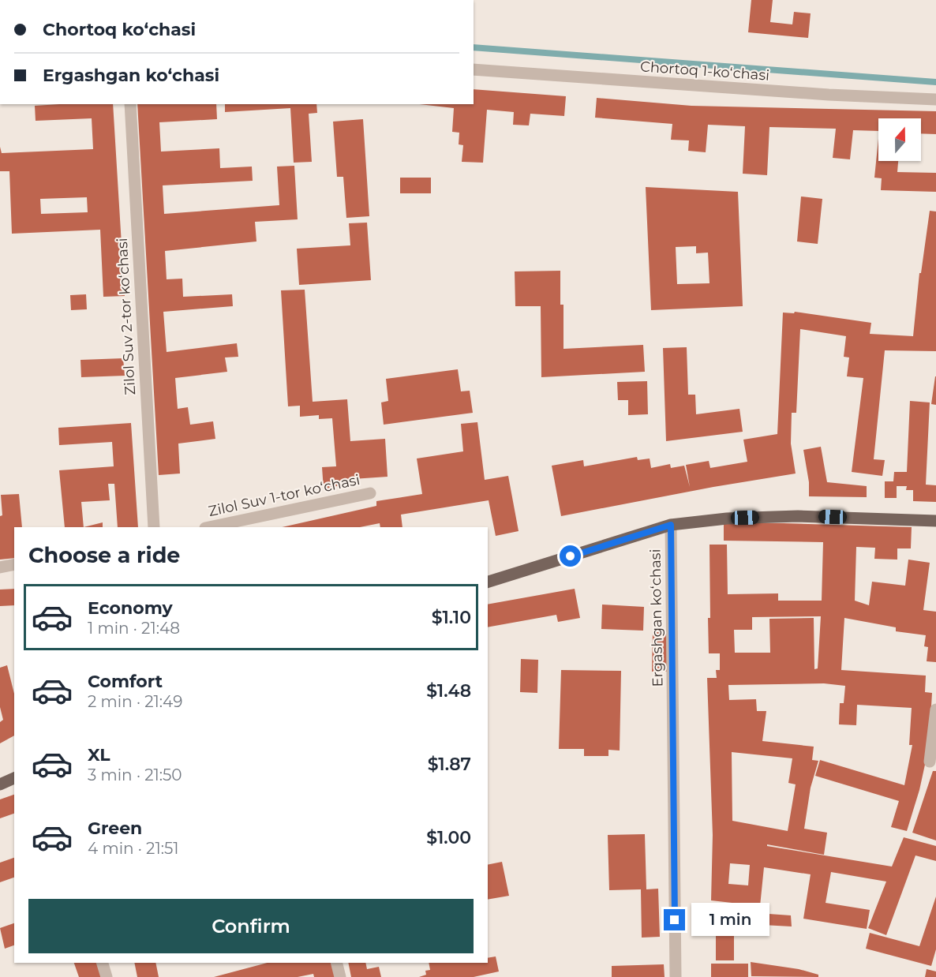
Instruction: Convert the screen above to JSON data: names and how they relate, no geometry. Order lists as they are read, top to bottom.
{
  "streets": {
    "street": [
      "Chortoq 1-koʻchasi",
      "Zilol Suv 2-tor koʻchasi",
      "Zilol Suv 1-tor koʻchasi",
      "Ergashgan koʻchasi"
    ]
  },
  "north": "top",
  "page": {
    "banner": ["Chortoq koʻchasi", "Ergashgan koʻchasi"],
    "heading": "Choose a ride",
    "list": [
      {
        "name": "Economy",
        "note": "1 min · 21:48",
        "value": "$1.10"
      },
      {
        "name": "Comfort",
        "note": "2 min · 21:49",
        "value": "$1.48"
      },
      {
        "name": "XL",
        "note": "3 min · 21:50",
        "value": "$1.87"
      },
      {
        "name": "Green",
        "note": "4 min · 21:51",
        "value": "$1.00"
      }
    ],
    "buttons": "Confirm",
    "bubble": "1 min"
  }
}
